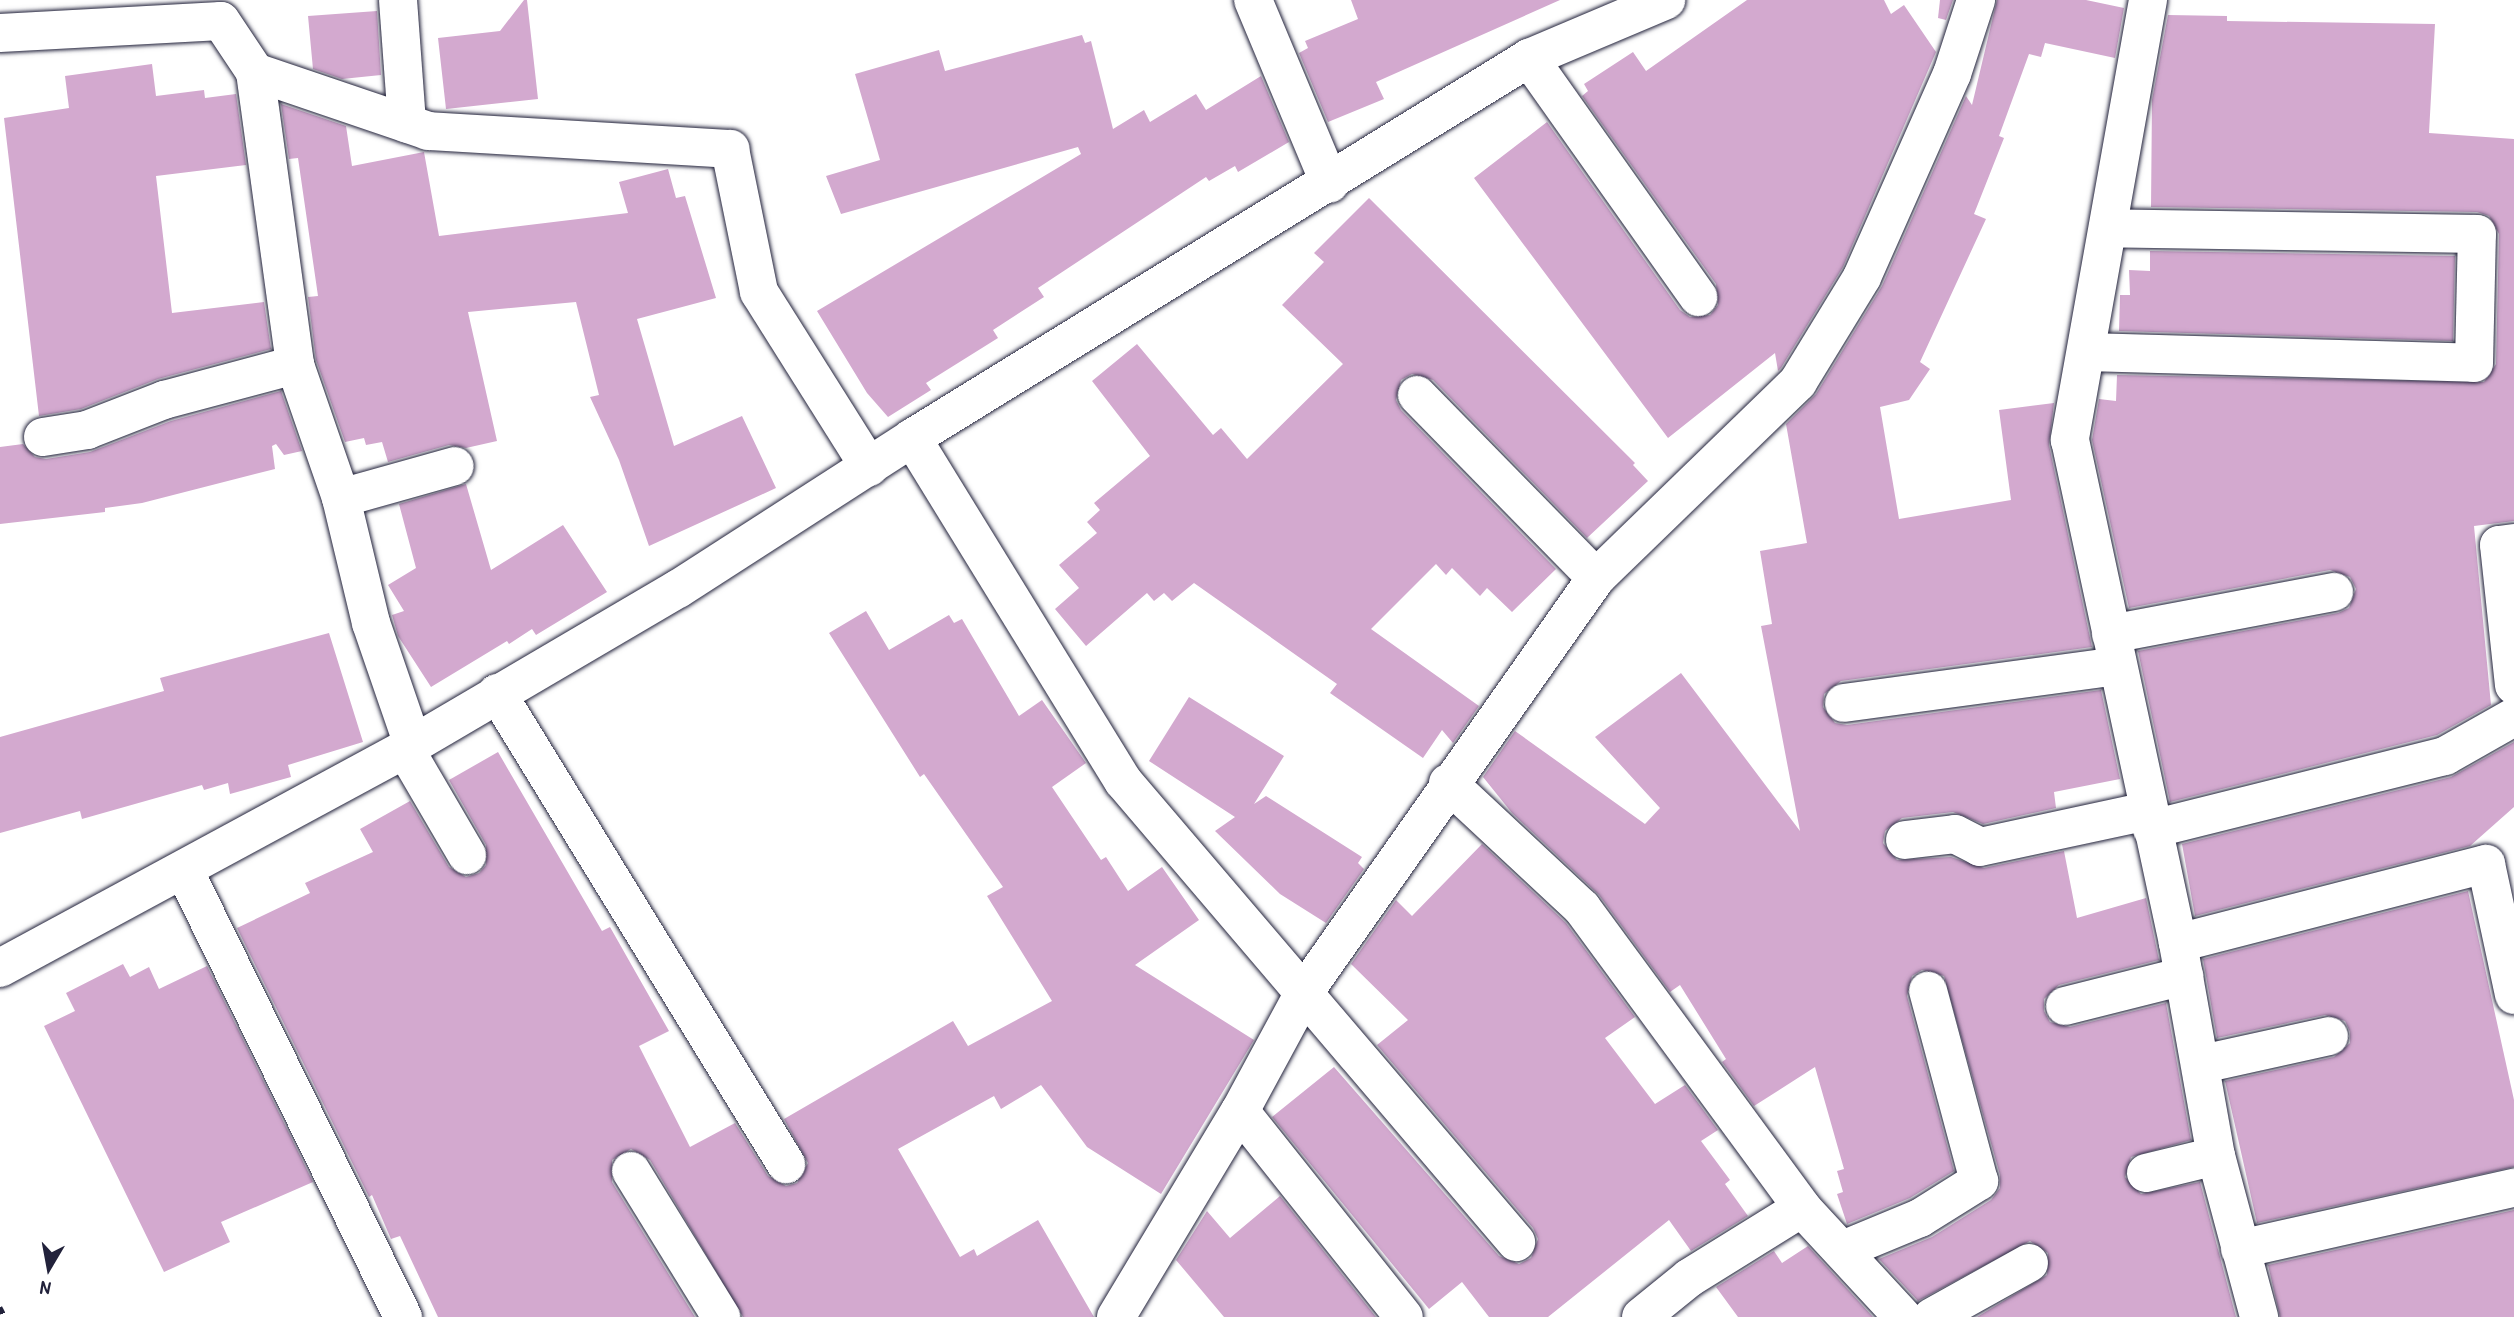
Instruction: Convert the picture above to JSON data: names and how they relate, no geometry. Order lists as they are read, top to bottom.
{
  "north": "bottom"
}
